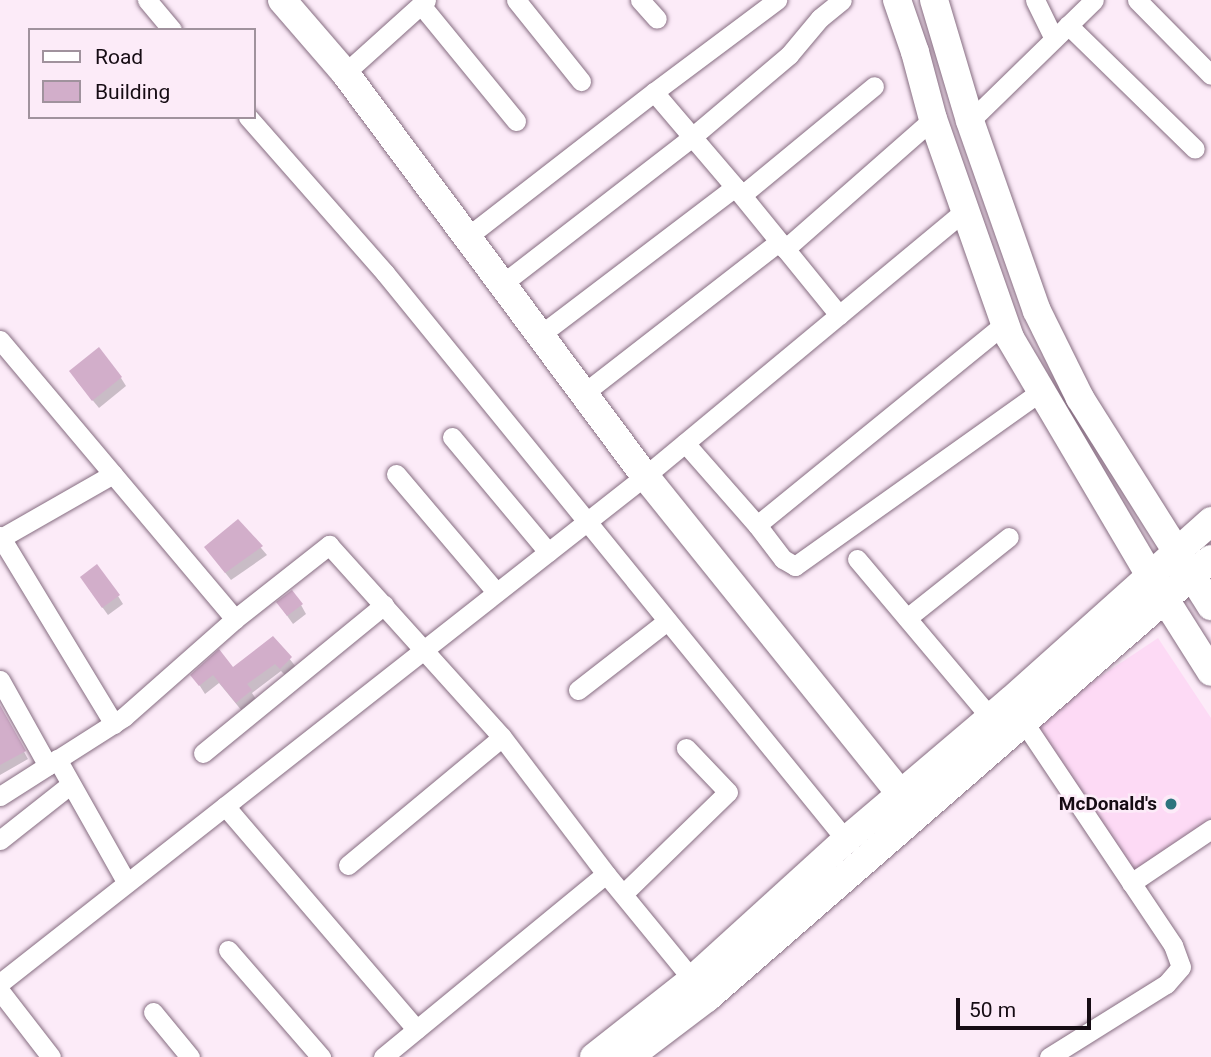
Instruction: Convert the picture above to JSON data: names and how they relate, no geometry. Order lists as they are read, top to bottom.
{
  "places": ["McDonald's"],
  "legend": ["Road", "Building"],
  "scale_bar": "50 m"
}
